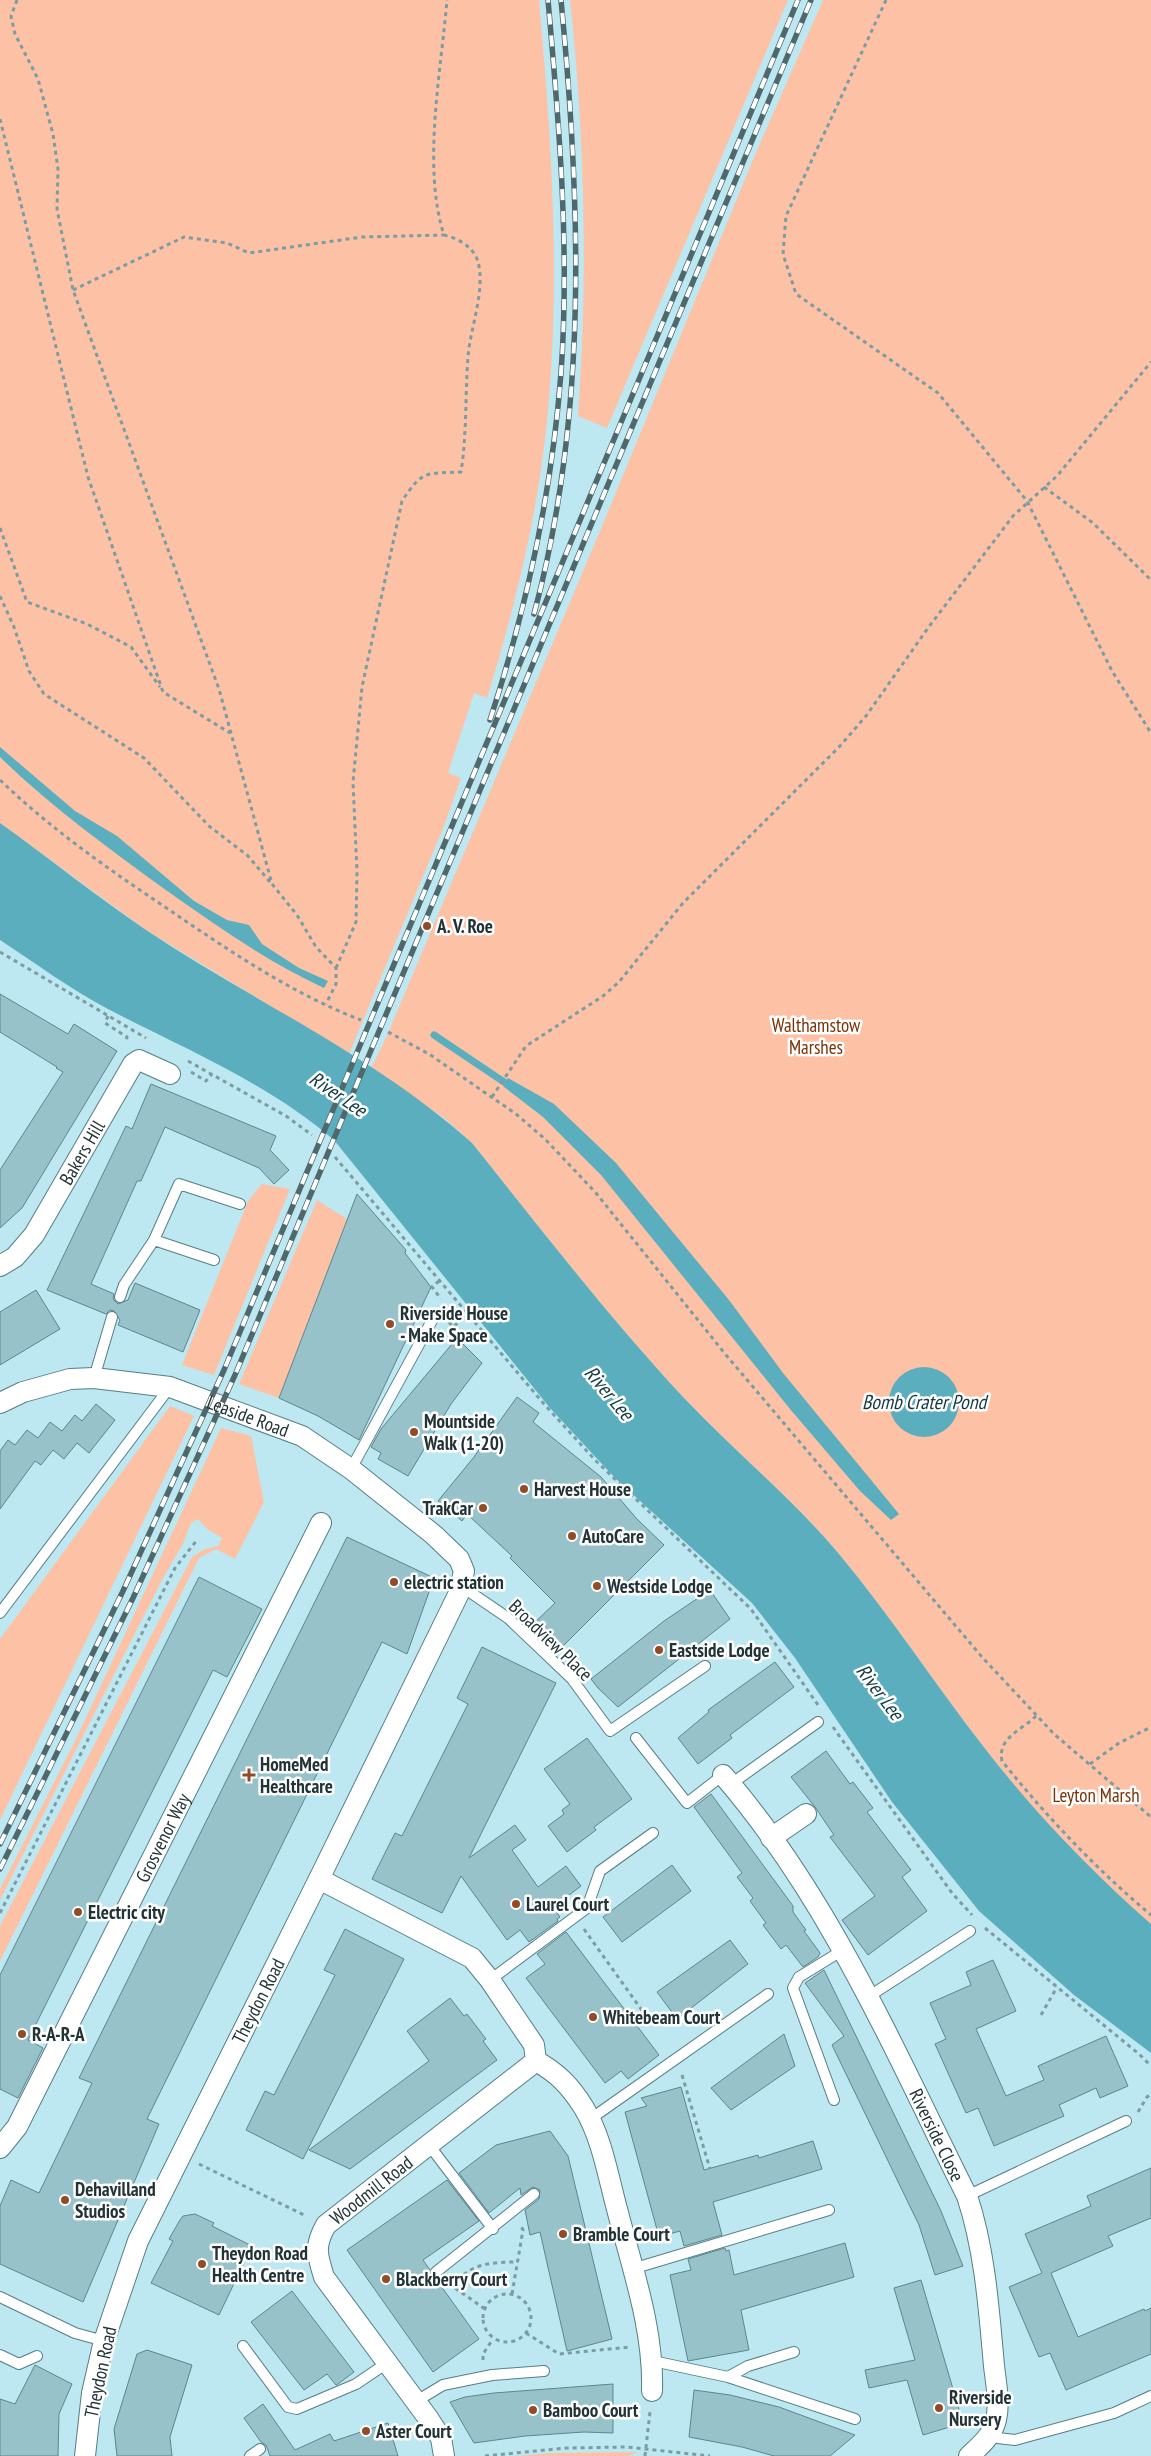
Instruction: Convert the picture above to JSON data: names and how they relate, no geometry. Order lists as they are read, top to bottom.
{
  "streets": {
    "street": [
      "Bakers Hill",
      "Leaside Road",
      "Grosvenor Way",
      "Theydon Road",
      "Riverside Close",
      "Woodmill Road"
    ],
    "lane": ["Broadview Place"]
  },
  "crossings": [
    ["Leaside Road", "Theydon Road"],
    ["Broadview Place", "Theydon Road"]
  ],
  "water": ["River Lee", "Bomb Crater Pond"],
  "parks": ["Walthamstow Marshes", "Leyton Marsh"],
  "places": {
    "other": [
      "A. V. Roe",
      "Riverside House - Make Space",
      "Mountside Walk (1-20)",
      "Harvest House",
      "TrakCar",
      "AutoCare",
      "electric station",
      "Westside Lodge",
      "Eastside Lodge",
      "Laurel Court",
      "Electric city",
      "Whitebeam Court",
      "R-A-R-A",
      "Dehavilland Studios",
      "Bramble Court",
      "Theydon Road Health Centre",
      "Blackberry Court",
      "Riverside Nursery",
      "Bamboo Court",
      "Aster Court"
    ],
    "health": ["HomeMed Healthcare"]
  }
}
